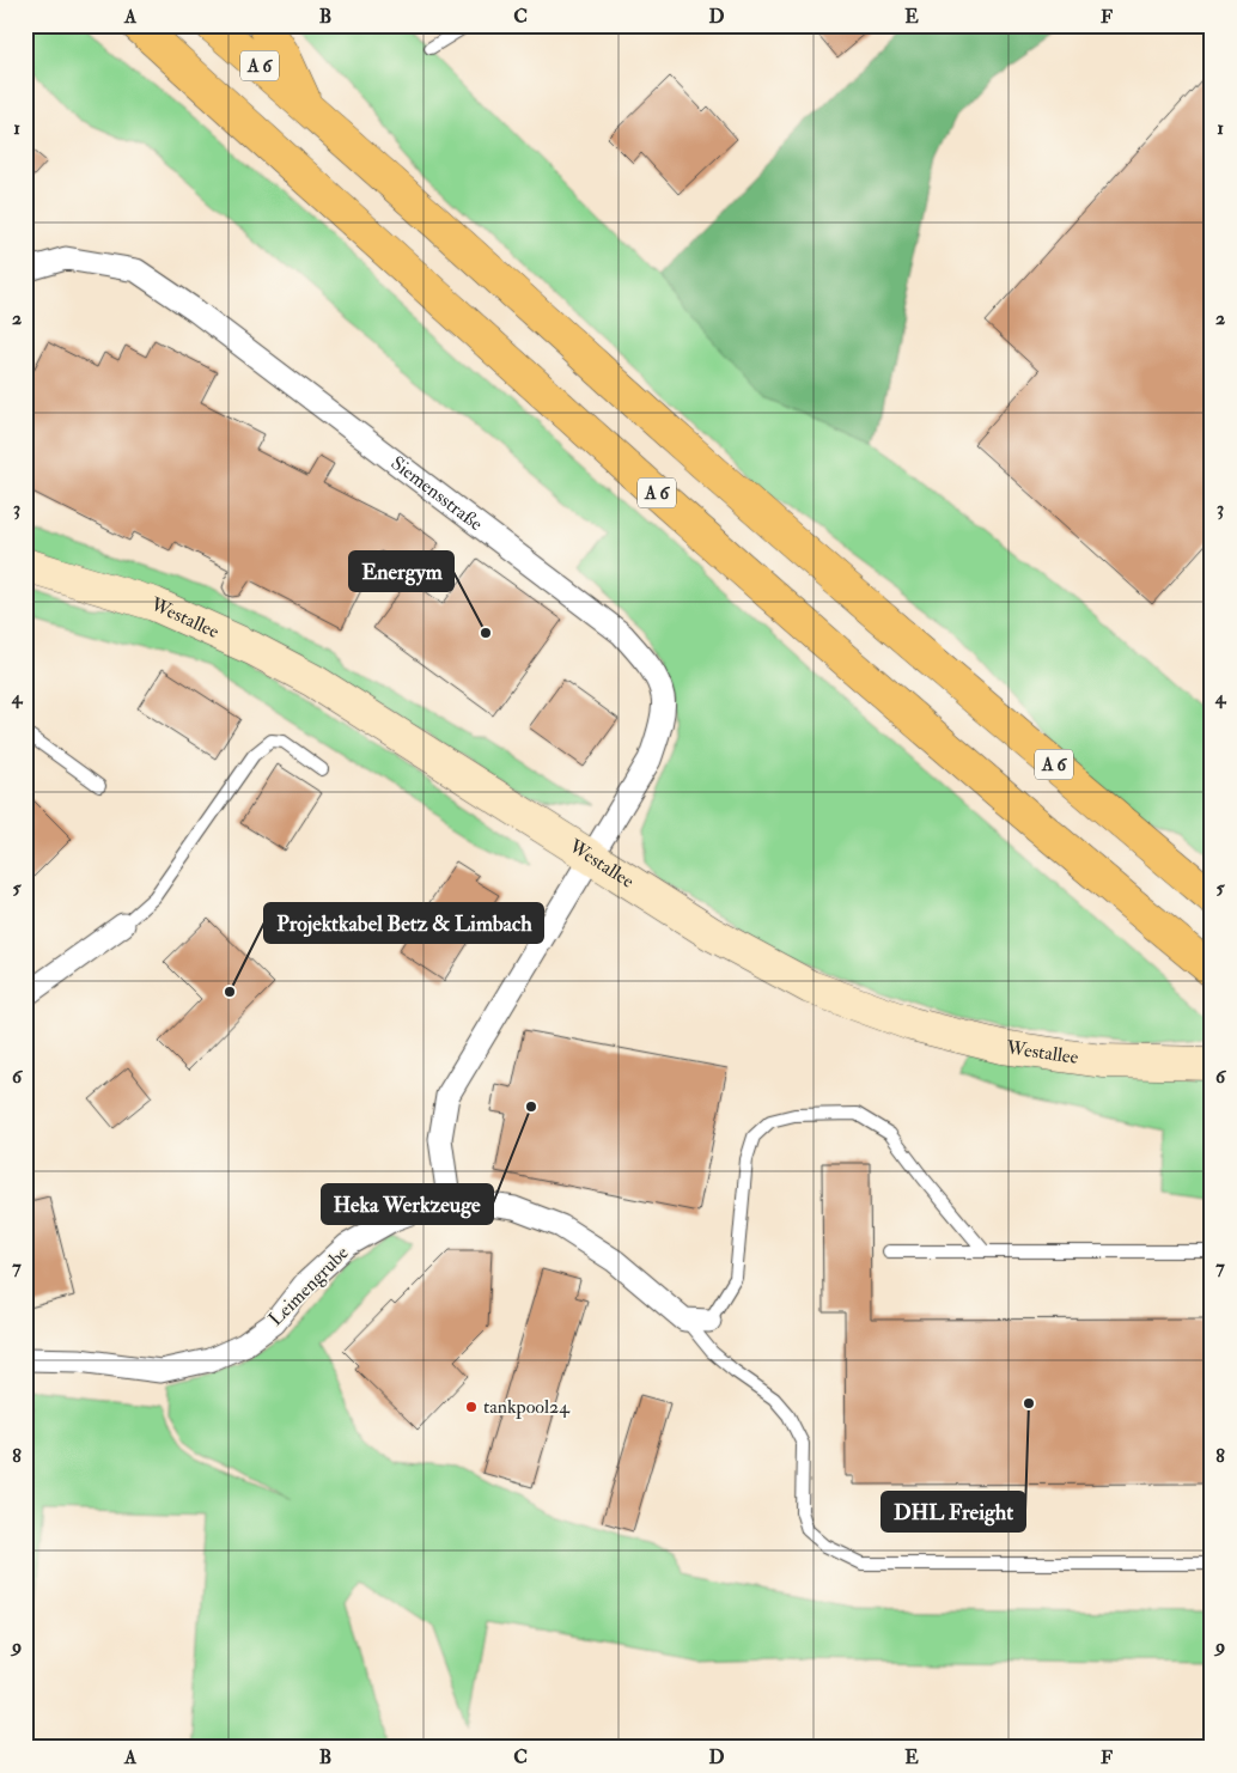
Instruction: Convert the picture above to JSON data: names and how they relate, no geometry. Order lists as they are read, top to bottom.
{
  "streets": {
    "highway": ["A 6"],
    "main road": ["Westallee"],
    "street": ["Siemensstraße", "Leimengrube"]
  },
  "crossings": [
    ["Siemensstraße", "Westallee"]
  ],
  "places": [
    "Energym",
    "Projektkabel Betz & Limbach",
    "Heka Werkzeuge",
    "DHL Freight",
    "tankpool24"
  ],
  "grid": {
    "columns": [
      "A",
      "B",
      "C",
      "D",
      "E",
      "F"
    ],
    "rows": [
      "1",
      "2",
      "3",
      "4",
      "5",
      "6",
      "7",
      "8",
      "9"
    ]
  }
}
